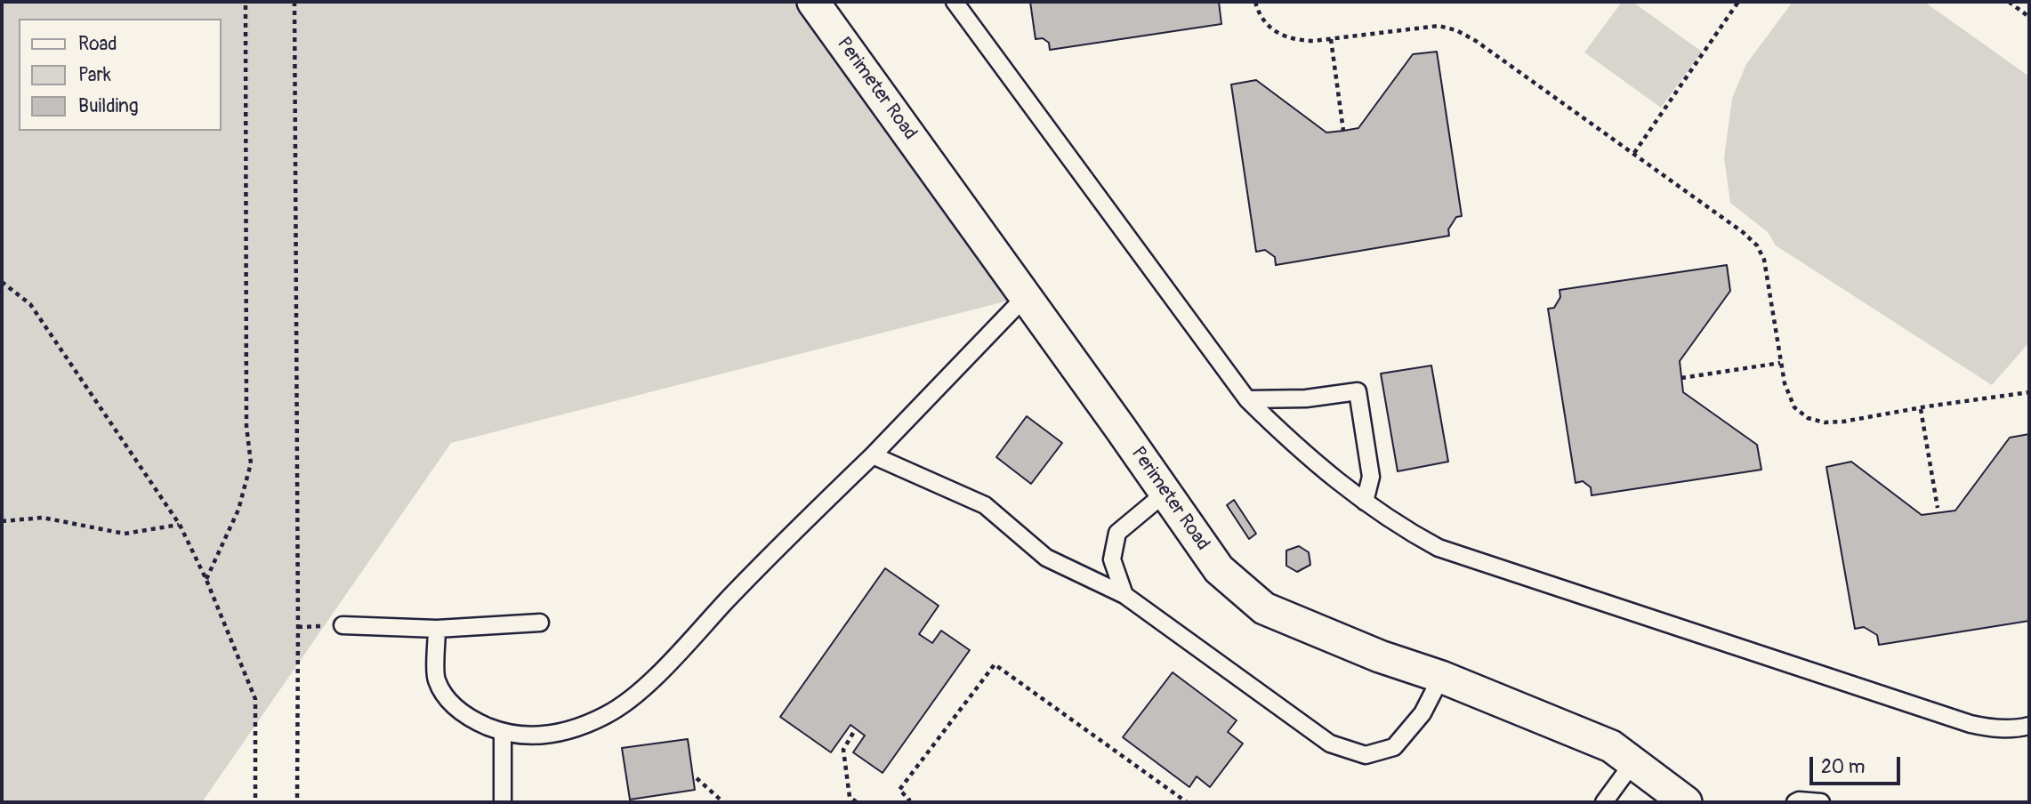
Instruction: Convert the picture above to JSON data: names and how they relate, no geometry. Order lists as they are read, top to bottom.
{
  "streets": {
    "street": ["Perimeter Road"]
  },
  "legend": ["Road", "Park", "Building"],
  "scale_bar": "20 m"
}
